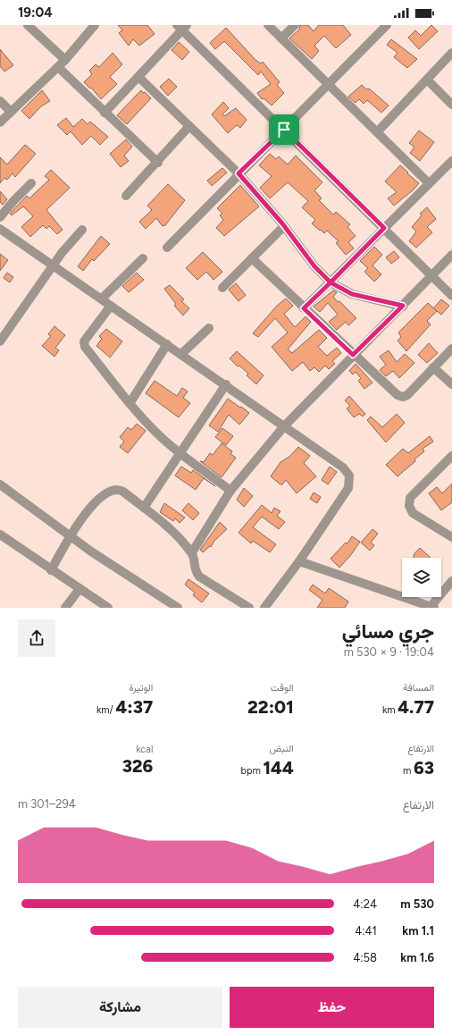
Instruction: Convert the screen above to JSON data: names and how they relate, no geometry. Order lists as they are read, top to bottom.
{
  "page": {
    "status": "19:04",
    "heading": ["جري مسائي", "19:04 · 9 × 530 m"],
    "stats": [
      ["المسافة", "4.77 km"],
      ["الوقت", "22:01"],
      ["الوتيرة", "4:37 /km"],
      ["الارتفاع", "63 m"],
      ["النبض", "144 bpm"],
      ["kcal", "326"]
    ],
    "chart": ["الارتفاع", "294–301 m"],
    "list": [
      {
        "name": "530 m",
        "note": "4:24"
      },
      {
        "name": "1.1 km",
        "note": "4:41"
      },
      {
        "name": "1.6 km",
        "note": "4:58"
      }
    ],
    "buttons": ["حفظ", "مشاركة"]
  }
}
